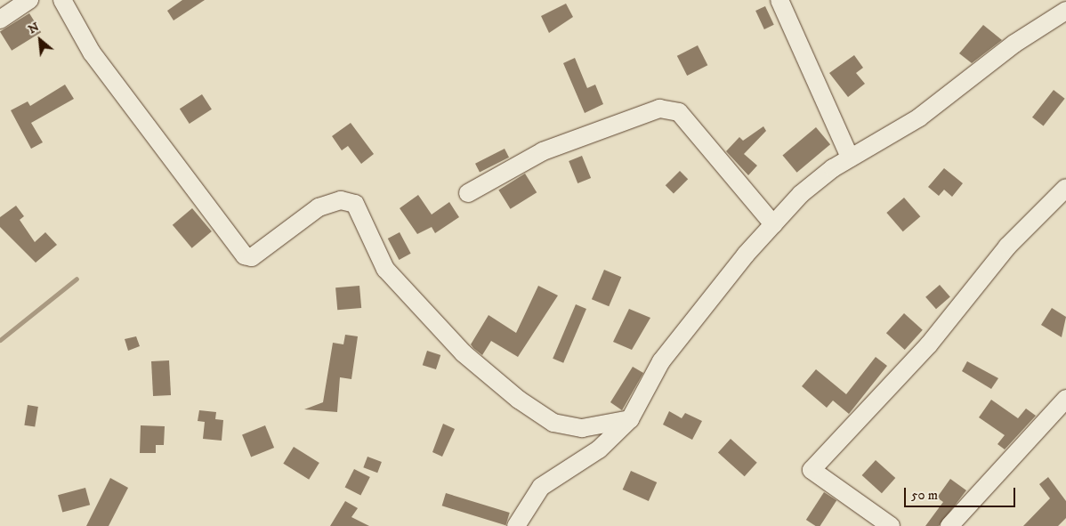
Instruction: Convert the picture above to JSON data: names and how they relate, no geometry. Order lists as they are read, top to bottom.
{
  "scale_bar": "50 m",
  "north": "top left"
}
